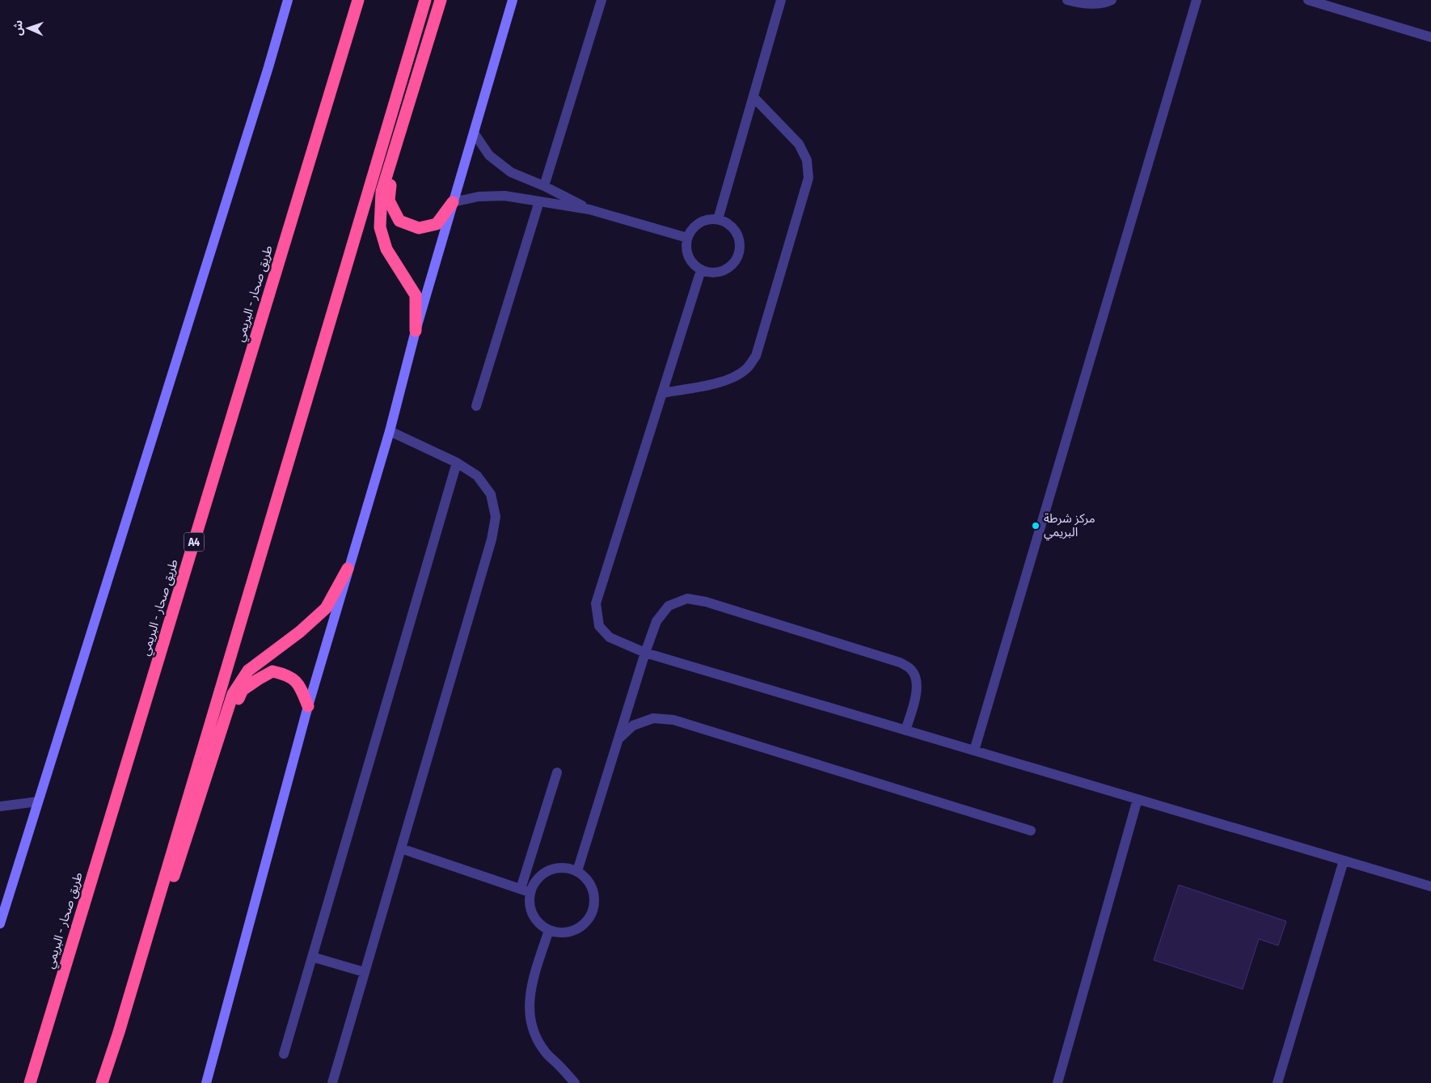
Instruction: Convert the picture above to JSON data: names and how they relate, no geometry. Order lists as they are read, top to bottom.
{
  "streets": {
    "highway": ["طريق صحار - البريمي", "A4"]
  },
  "places": ["مركز شرطة البريمي"],
  "north": "left"
}
